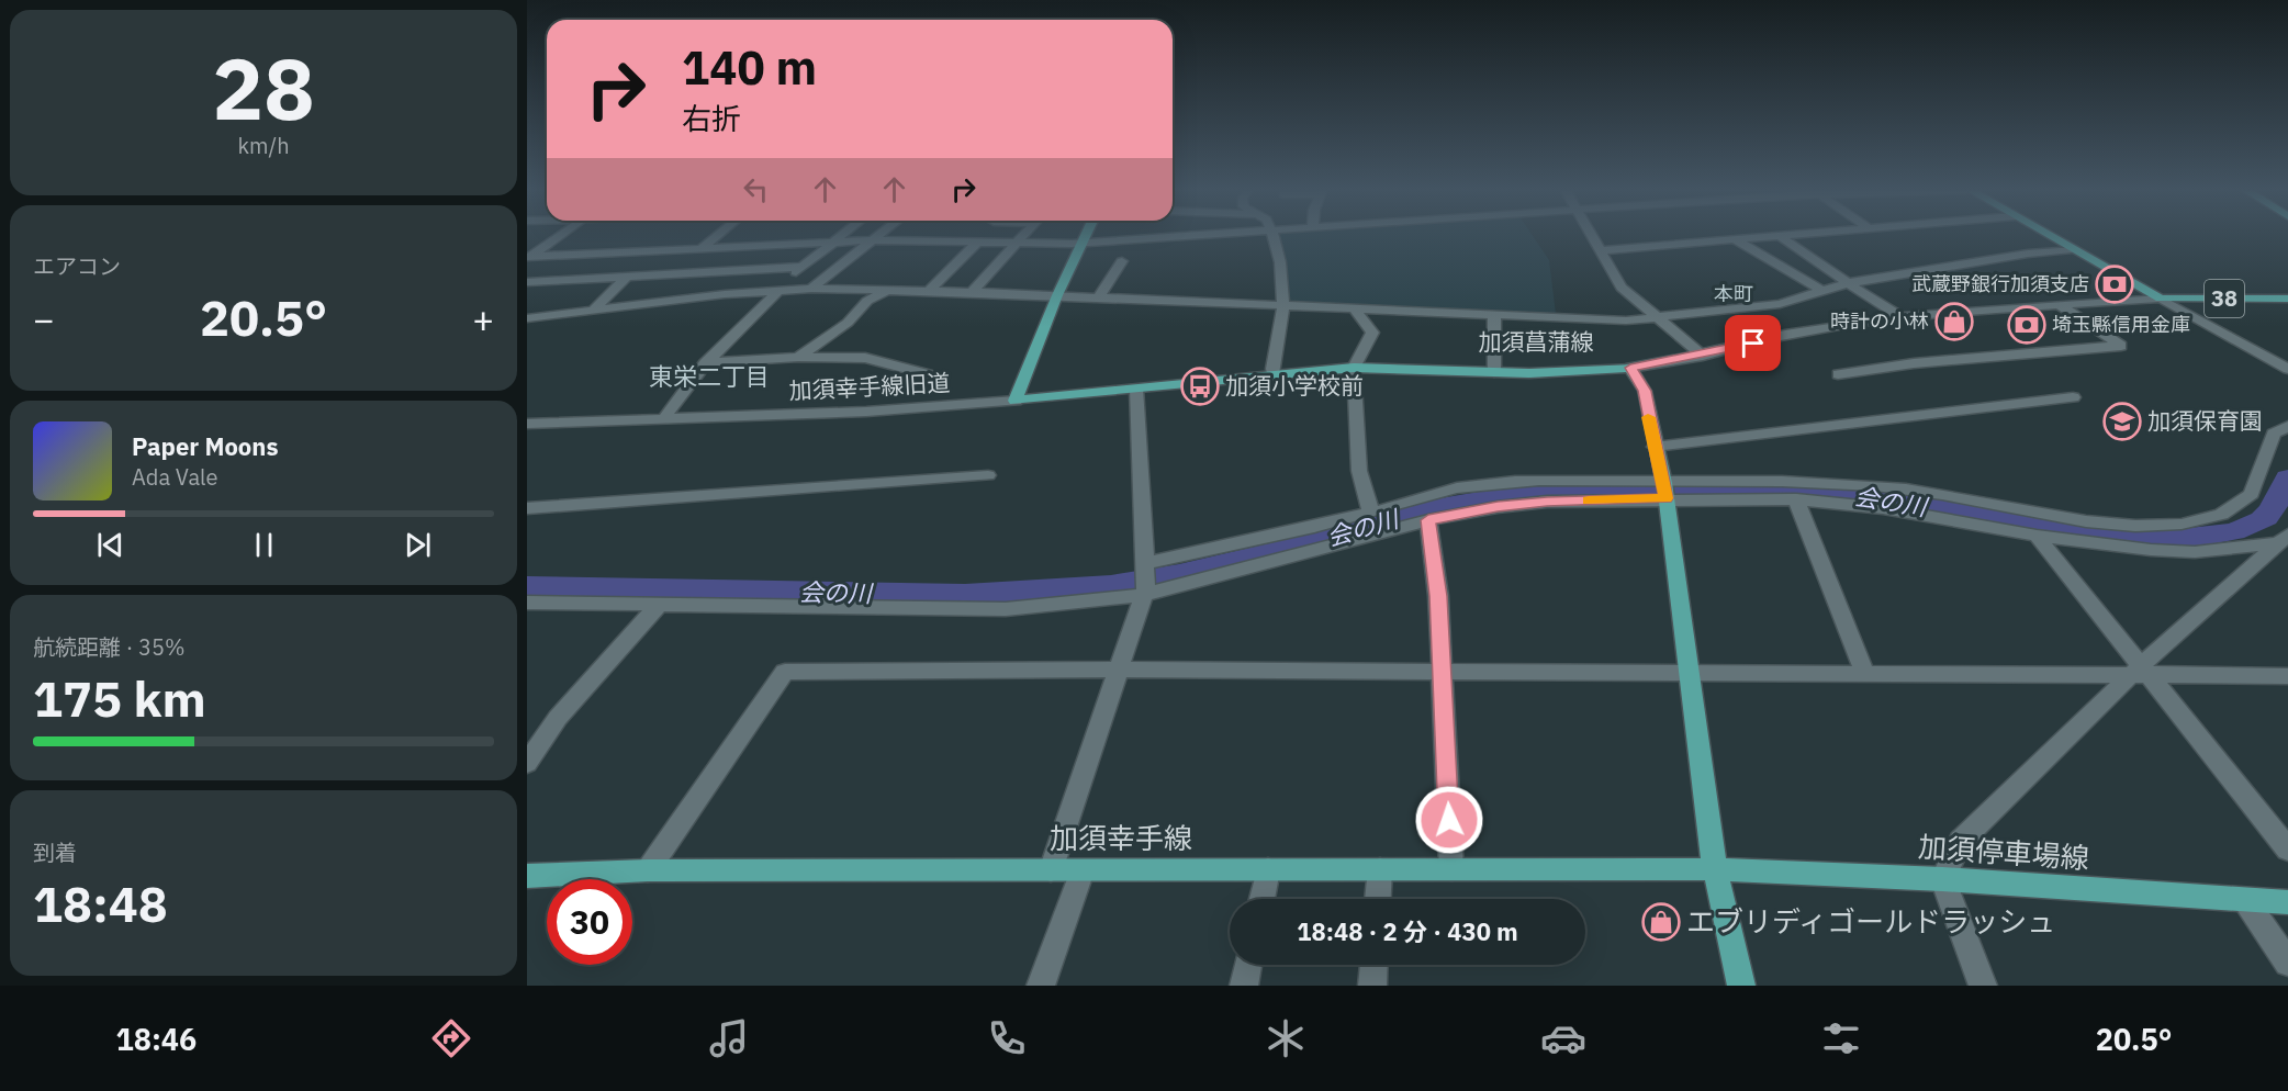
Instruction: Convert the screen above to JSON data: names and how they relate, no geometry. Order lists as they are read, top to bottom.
{
  "streets": {
    "main road": [
      "38",
      "加須菖蒲線",
      "加須幸手線",
      "加須停車場線"
    ],
    "street": ["加須幸手線旧道"]
  },
  "crossings": [
    ["加須菖蒲線", "加須幸手線旧道"],
    ["加須幸手線", "加須停車場線"]
  ],
  "districts": ["本町", "東栄二丁目"],
  "water": ["会の川"],
  "places": {
    "bank": ["武蔵野銀行加須支店", "埼玉縣信用金庫"],
    "shop": ["時計の小林", "エブリディゴールドラッシュ"],
    "bus stop": ["加須小学校前"],
    "school or university": ["加須保育園"]
  },
  "page": {
    "tile": [
      ["28", "km/h"],
      "エアコン",
      ["航続距離 · 35%", "175 km"],
      ["到着", "18:48"]
    ],
    "turn": ["140 m", "右折"],
    "heat": ["−", "20.5°", "+"],
    "song": ["Paper Moons", "Ada Vale"],
    "limit": "30",
    "trip": "18:48 · 2 分 · 430 m",
    "tabs": ["18:46", "20.5°"]
  }
}
